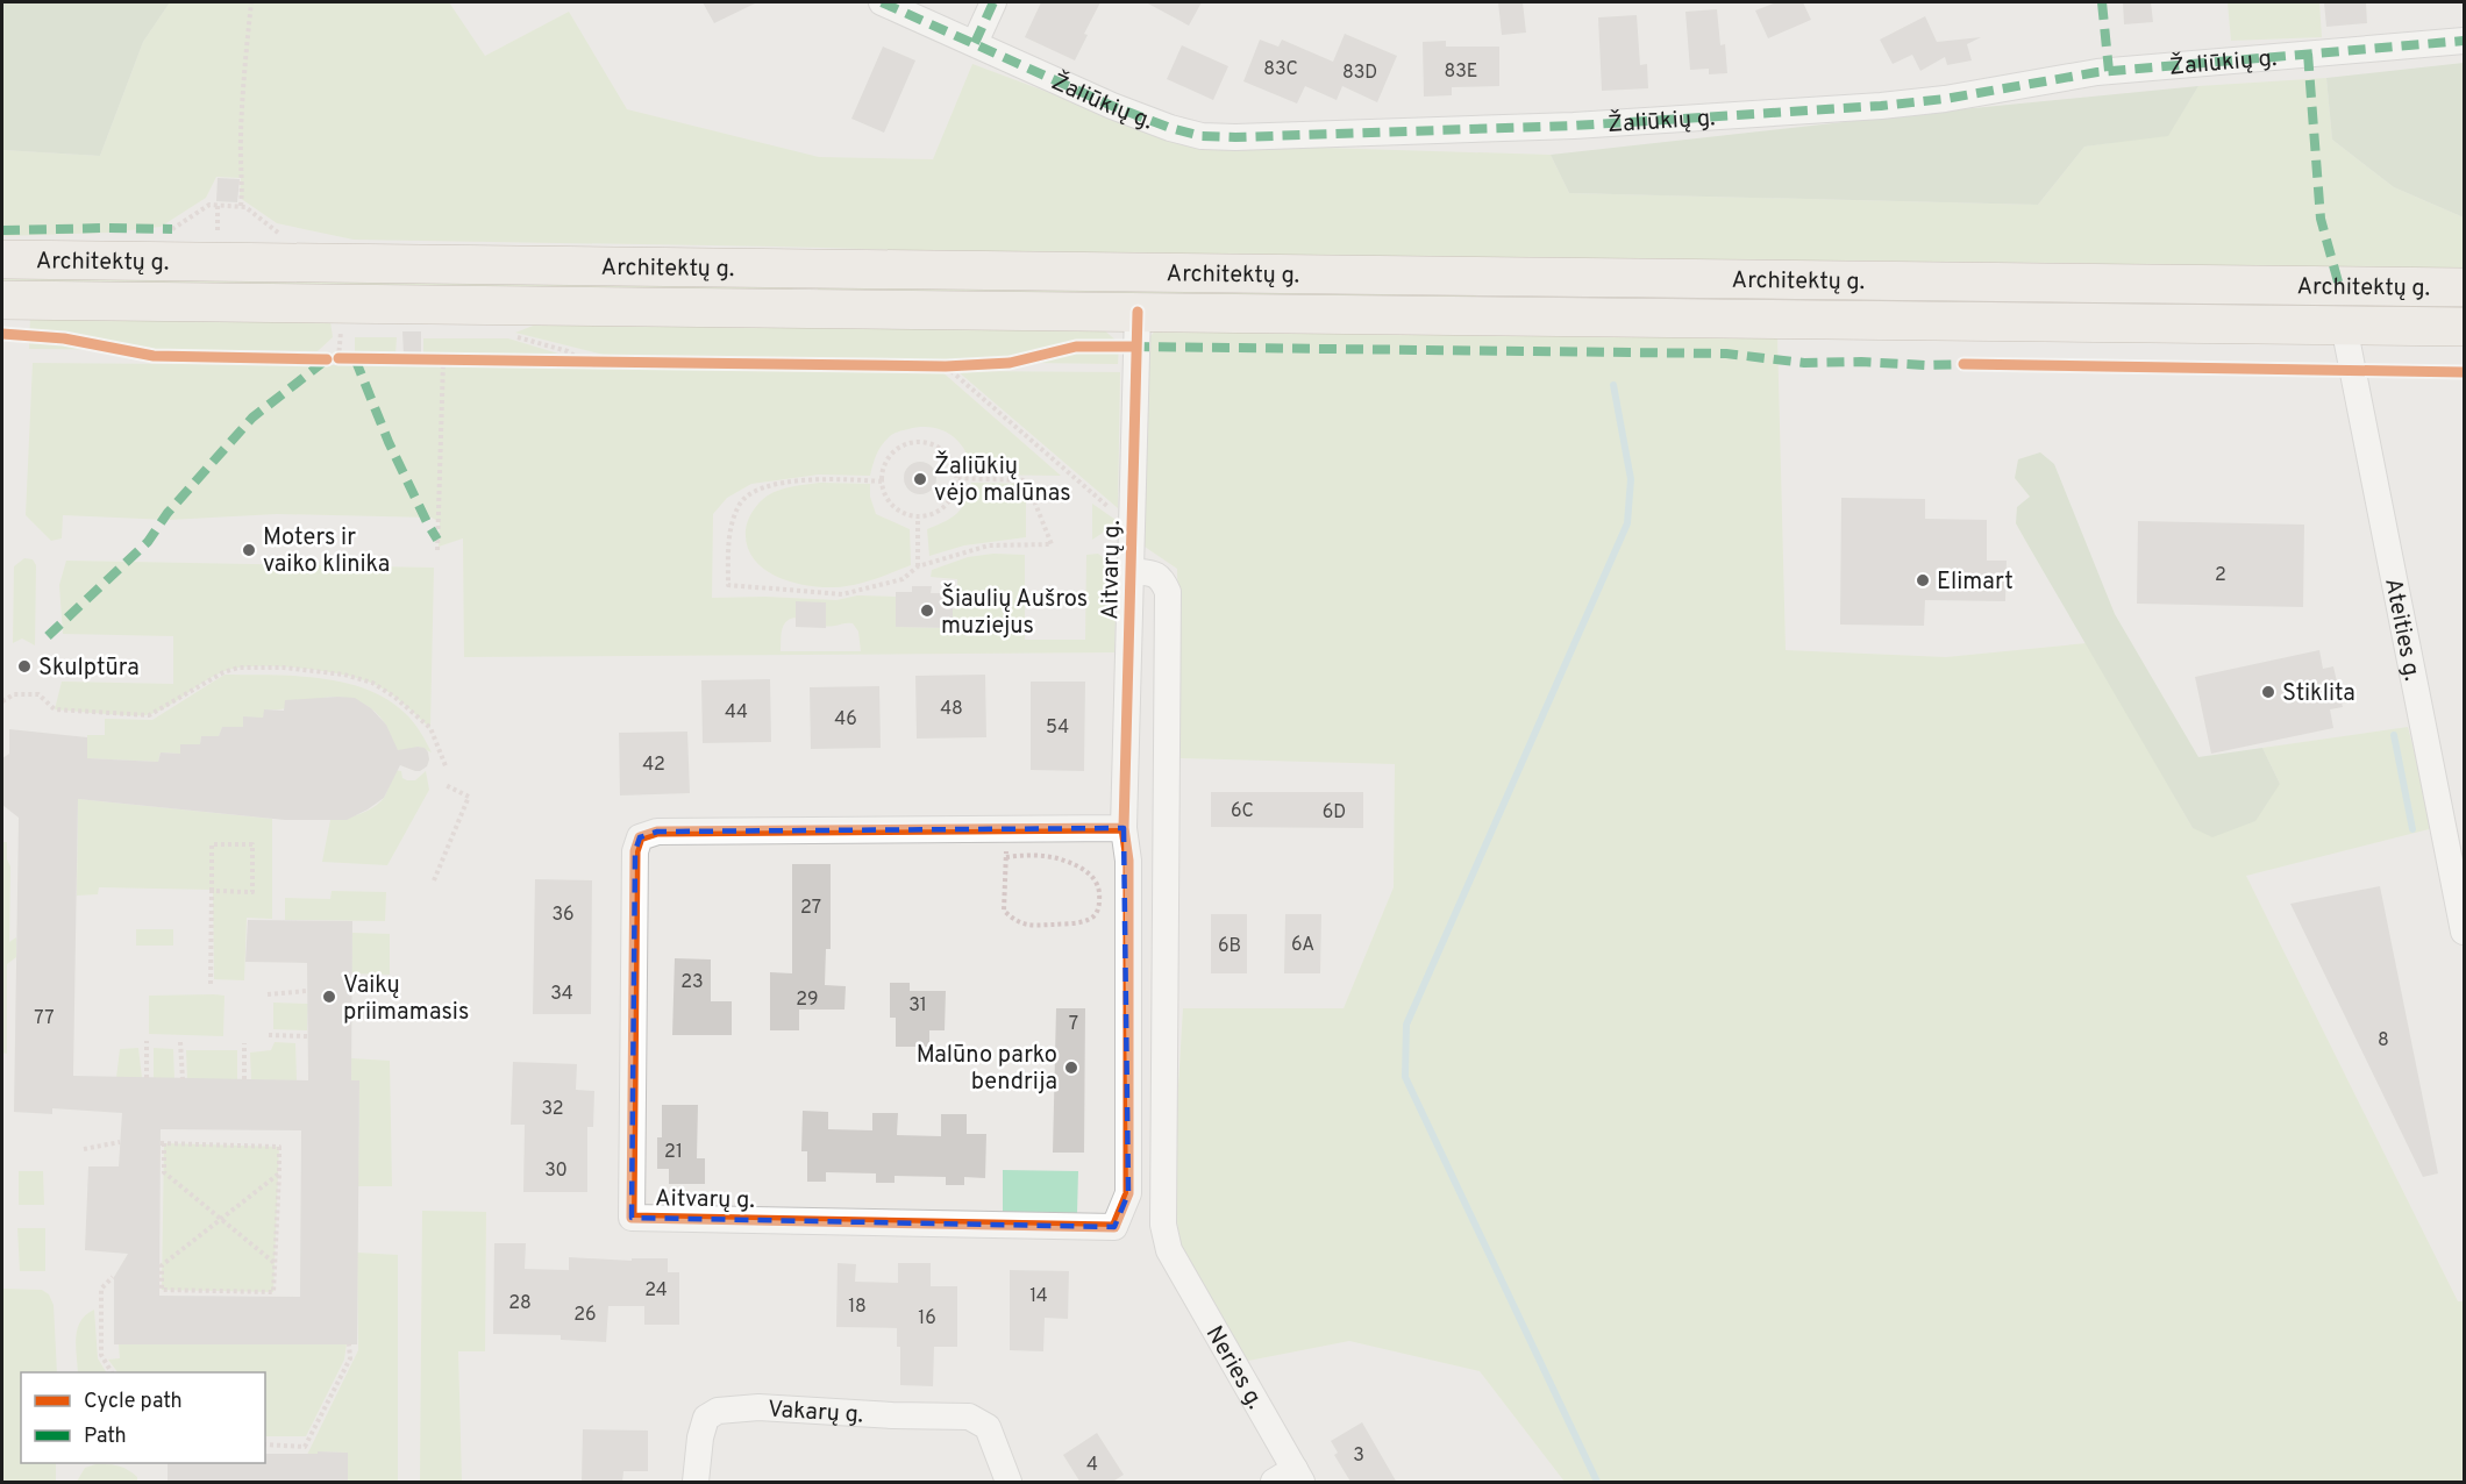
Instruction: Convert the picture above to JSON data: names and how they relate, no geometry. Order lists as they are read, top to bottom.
{
  "streets": {
    "main road": ["Architektų g."],
    "street": [
      "Žaliūkių g.",
      "Aitvarų g.",
      "Ateities g.",
      "Neries g.",
      "Vakarų g."
    ]
  },
  "crossings": [
    ["Architektų g.", "Aitvarų g."],
    ["Architektų g.", "Ateities g."],
    ["Aitvarų g.", "Neries g."]
  ],
  "places": [
    "Žaliūkių vėjo malūnas",
    "Moters ir vaiko klinika",
    "Elimart",
    "Šiaulių Aušros muziejus",
    "Skulptūra",
    "Stiklita",
    "Vaikų priimamasis",
    "Malūno parko bendrija"
  ],
  "house_numbers": [
    "83C",
    "83E",
    "83D",
    "2",
    "48",
    "44",
    "46",
    "54",
    "42",
    "6C",
    "6D",
    "27",
    "36",
    "6A",
    "6B",
    "23",
    "34",
    "29",
    "31",
    "77",
    "7",
    "8",
    "32",
    "21",
    "30",
    "24",
    "14",
    "28",
    "18",
    "26",
    "16",
    "3",
    "4"
  ],
  "legend": ["Cycle path", "Path"]
}
